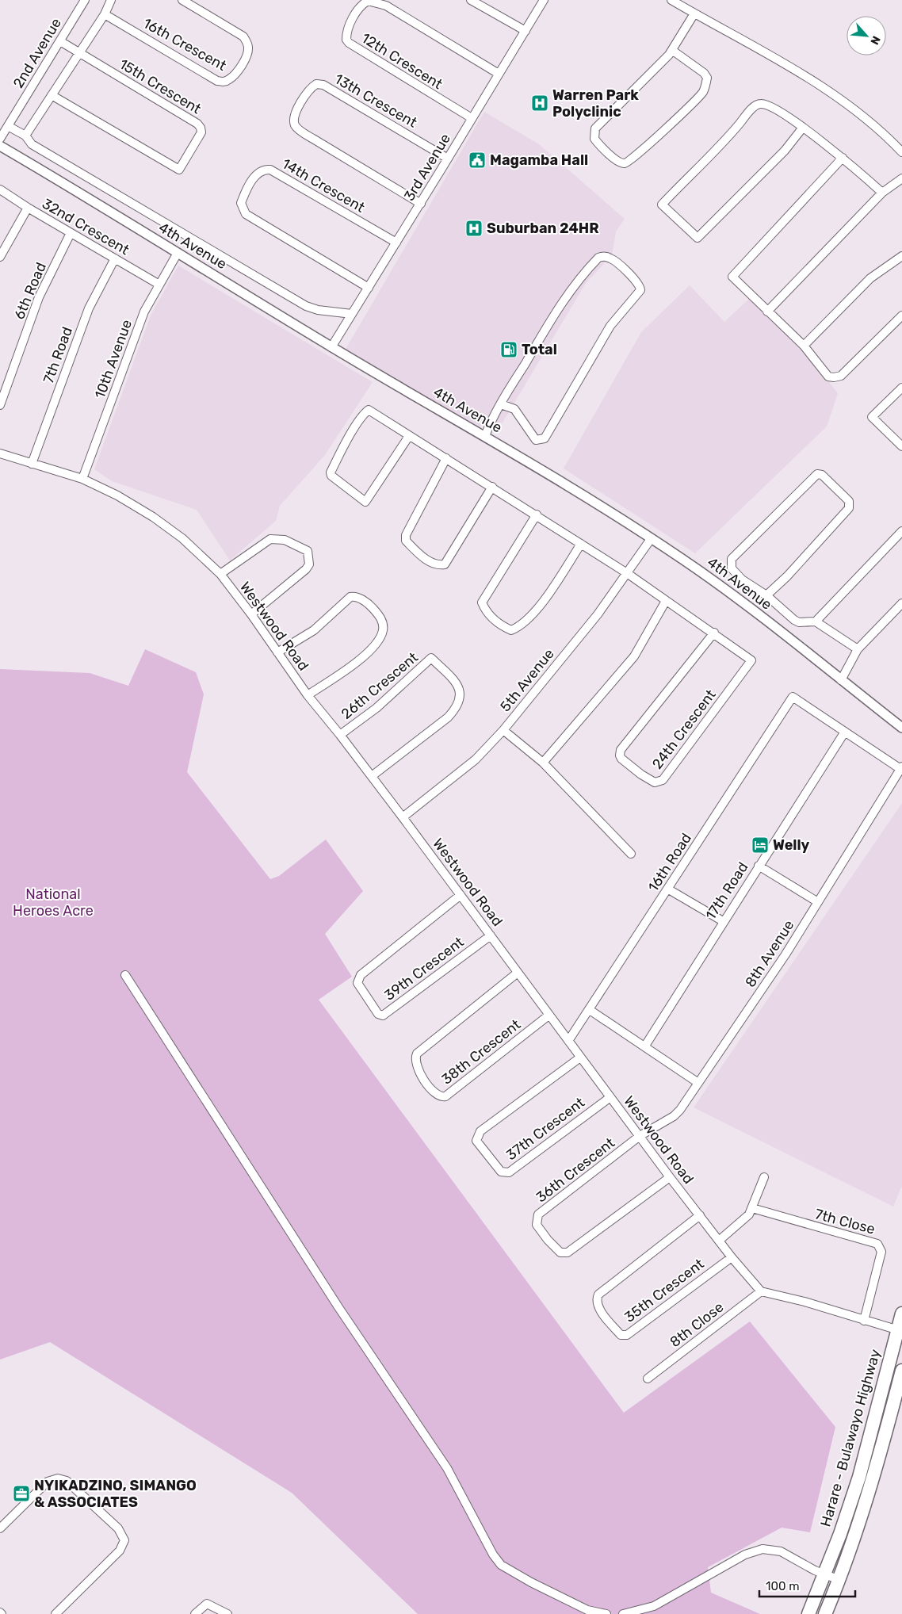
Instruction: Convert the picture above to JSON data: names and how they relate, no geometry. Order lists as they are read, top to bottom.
{
  "streets": {
    "highway": ["Harare - Bulawayo Highway"],
    "street": [
      "16th Crescent",
      "2nd Avenue",
      "12th Crescent",
      "15th Crescent",
      "13th Crescent",
      "3rd Avenue",
      "14th Crescent",
      "32nd Crescent",
      "4th Avenue",
      "6th Road",
      "7th Road",
      "10th Avenue",
      "Westwood Road",
      "5th Avenue",
      "26th Crescent",
      "24th Crescent",
      "16th Road",
      "17th Road",
      "8th Avenue",
      "39th Crescent",
      "38th Crescent",
      "37th Crescent",
      "36th Crescent",
      "7th Close",
      "35th Crescent",
      "8th Close"
    ]
  },
  "crossings": [
    ["2nd Avenue", "15th Crescent"],
    ["12th Crescent", "3rd Avenue"],
    ["13th Crescent", "3rd Avenue"],
    ["3rd Avenue", "14th Crescent"],
    ["3rd Avenue", "4th Avenue"],
    ["32nd Crescent", "6th Road"],
    ["32nd Crescent", "7th Road"],
    ["32nd Crescent", "10th Avenue"],
    ["4th Avenue", "10th Avenue"],
    ["4th Avenue", "5th Avenue"],
    ["7th Road", "Westwood Road"],
    ["10th Avenue", "Westwood Road"],
    ["Westwood Road", "5th Avenue"],
    ["Westwood Road", "26th Crescent"],
    ["Westwood Road", "16th Road"],
    ["Westwood Road", "8th Avenue"],
    ["Westwood Road", "39th Crescent"],
    ["Westwood Road", "38th Crescent"],
    ["Westwood Road", "37th Crescent"],
    ["Westwood Road", "36th Crescent"],
    ["Westwood Road", "35th Crescent"],
    ["Westwood Road", "8th Close"],
    ["16th Road", "17th Road"],
    ["8th Avenue", "36th Crescent"]
  ],
  "parks": ["National Heroes Acre"],
  "places": {
    "hospital": ["Warren Park Polyclinic", "Suburban 24HR"],
    "public building": ["Magamba Hall"],
    "fuel station": ["Total"],
    "hotel": ["Welly"],
    "office": ["NYIKADZINO, SIMANGO & ASSOCIATES"]
  },
  "scale_bar": "100 m",
  "north": "bottom right"
}
